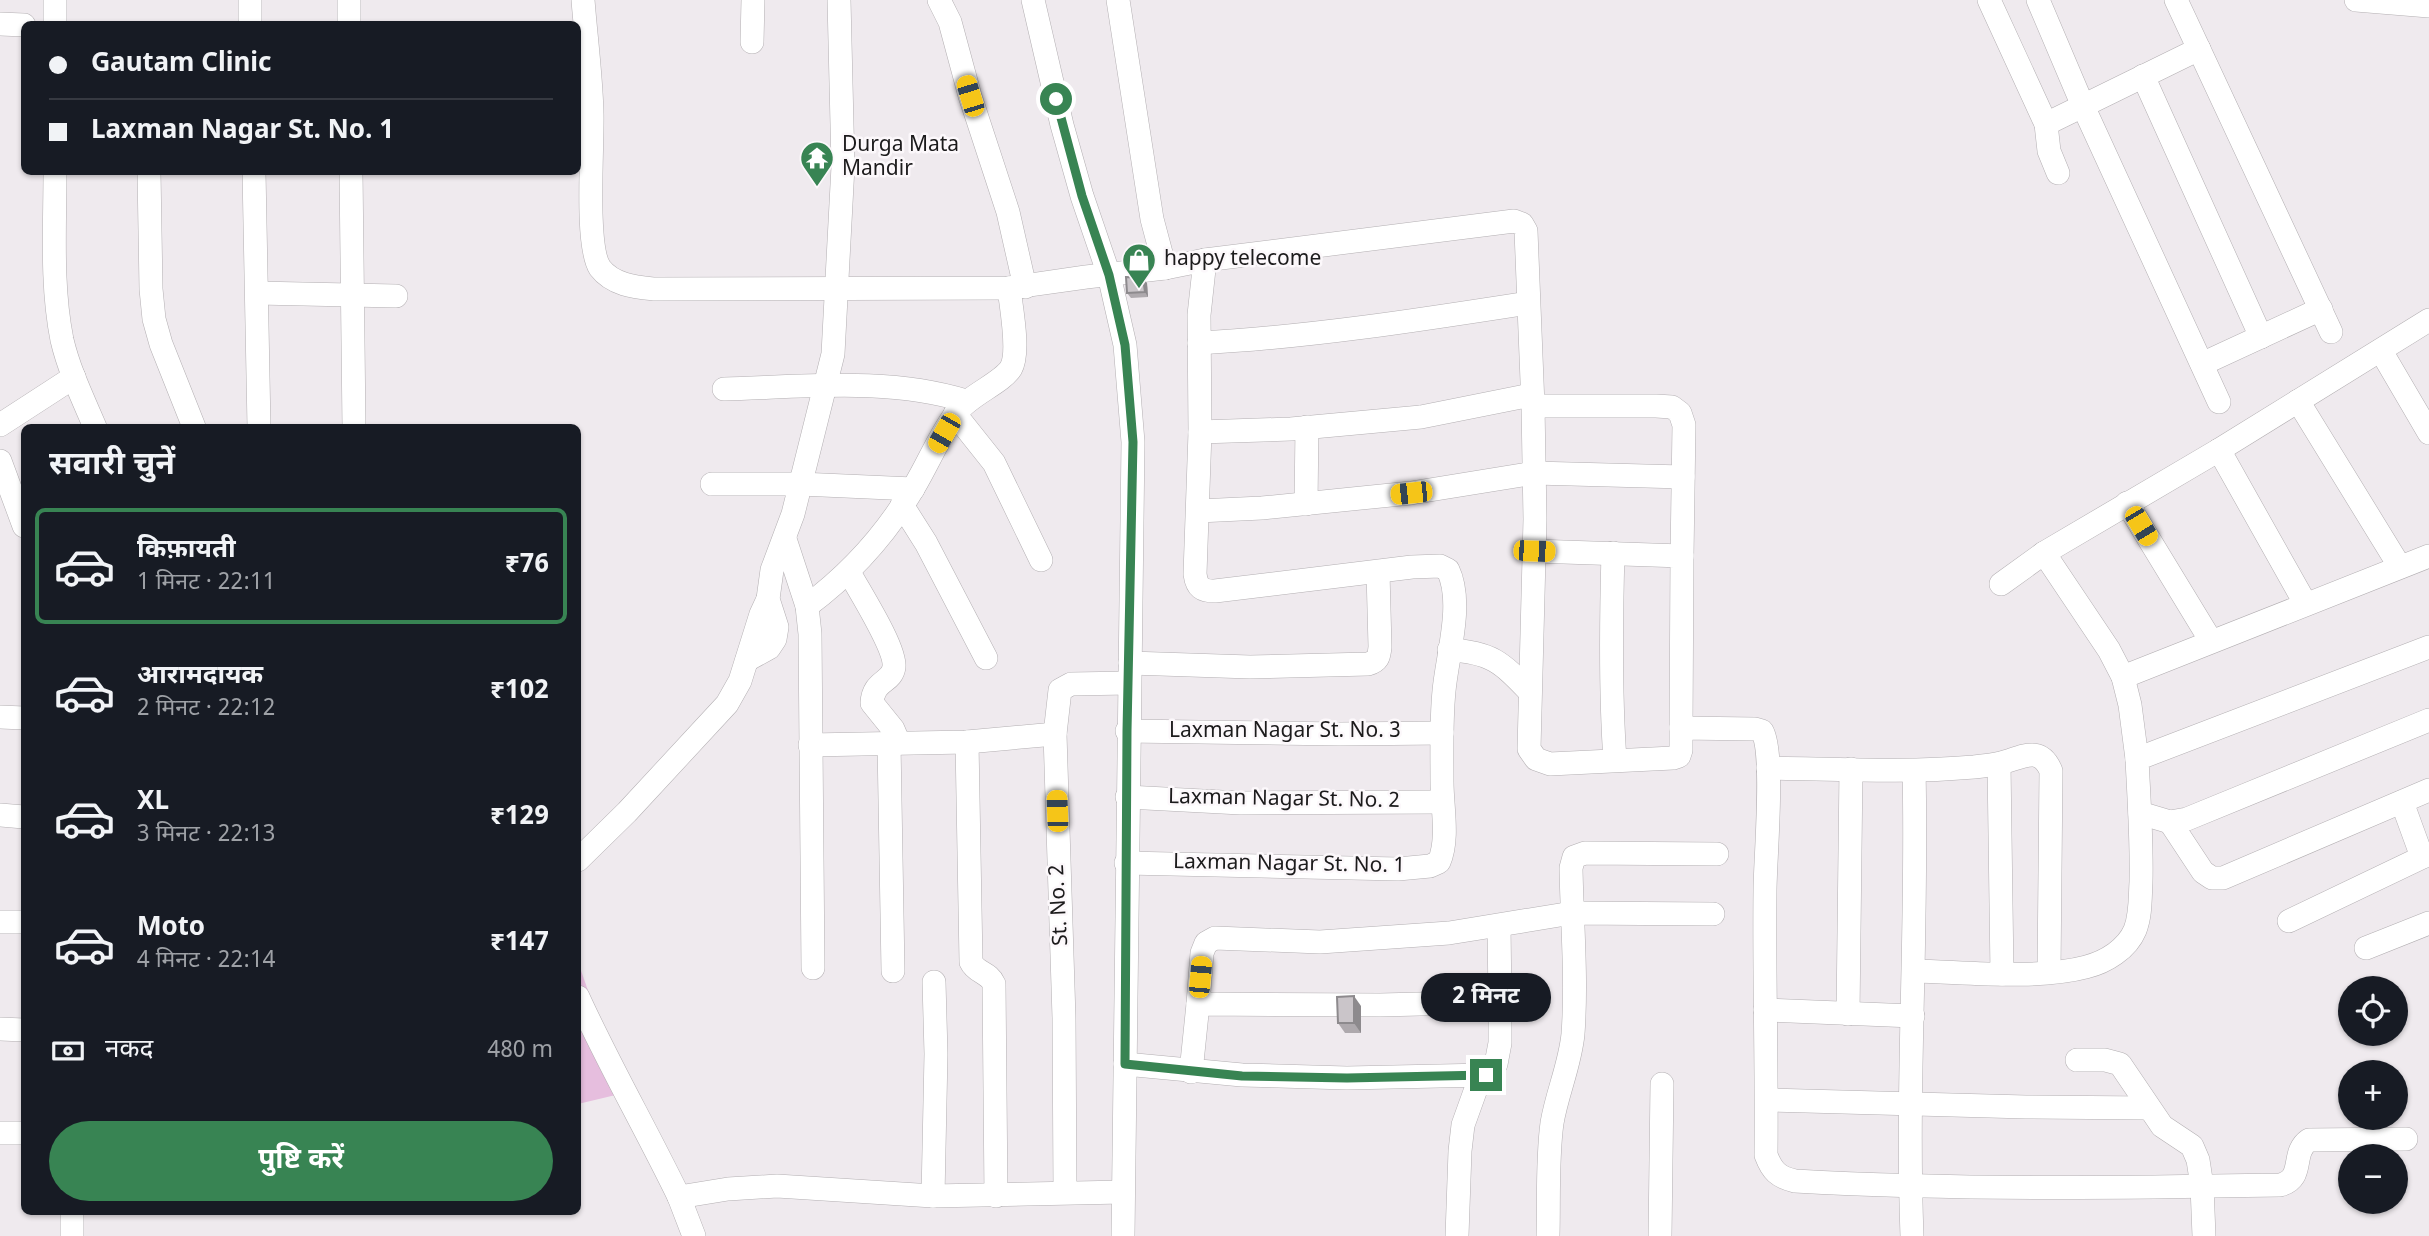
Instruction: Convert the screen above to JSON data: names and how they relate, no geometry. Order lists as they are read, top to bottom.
{
  "streets": {
    "street": [
      "Laxman Nagar St. No. 3",
      "Laxman Nagar St. No. 2",
      "Laxman Nagar St. No. 1",
      "St. No. 2"
    ]
  },
  "crossings": [
    ["Laxman Nagar St. No. 2", "Laxman Nagar St. No. 1"]
  ],
  "places": {
    "temple": ["Durga Mata Mandir"],
    "shop": ["happy telecome"]
  },
  "page": {
    "banner": ["Gautam Clinic", "Laxman Nagar St. No. 1"],
    "heading": "सवारी चुनें",
    "list": [
      {
        "name": "किफ़ायती",
        "note": "1 मिनट · 22:11",
        "value": "₹76"
      },
      {
        "name": "आरामदायक",
        "note": "2 मिनट · 22:12",
        "value": "₹102"
      },
      {
        "name": "XL",
        "note": "3 मिनट · 22:13",
        "value": "₹129"
      },
      {
        "name": "Moto",
        "note": "4 मिनट · 22:14",
        "value": "₹147"
      }
    ],
    "bubble": "2 मिनट",
    "map_buttons": ["+", "−"],
    "pay": ["नकद", "480 m"],
    "buttons": "पुष्टि करें"
  }
}
